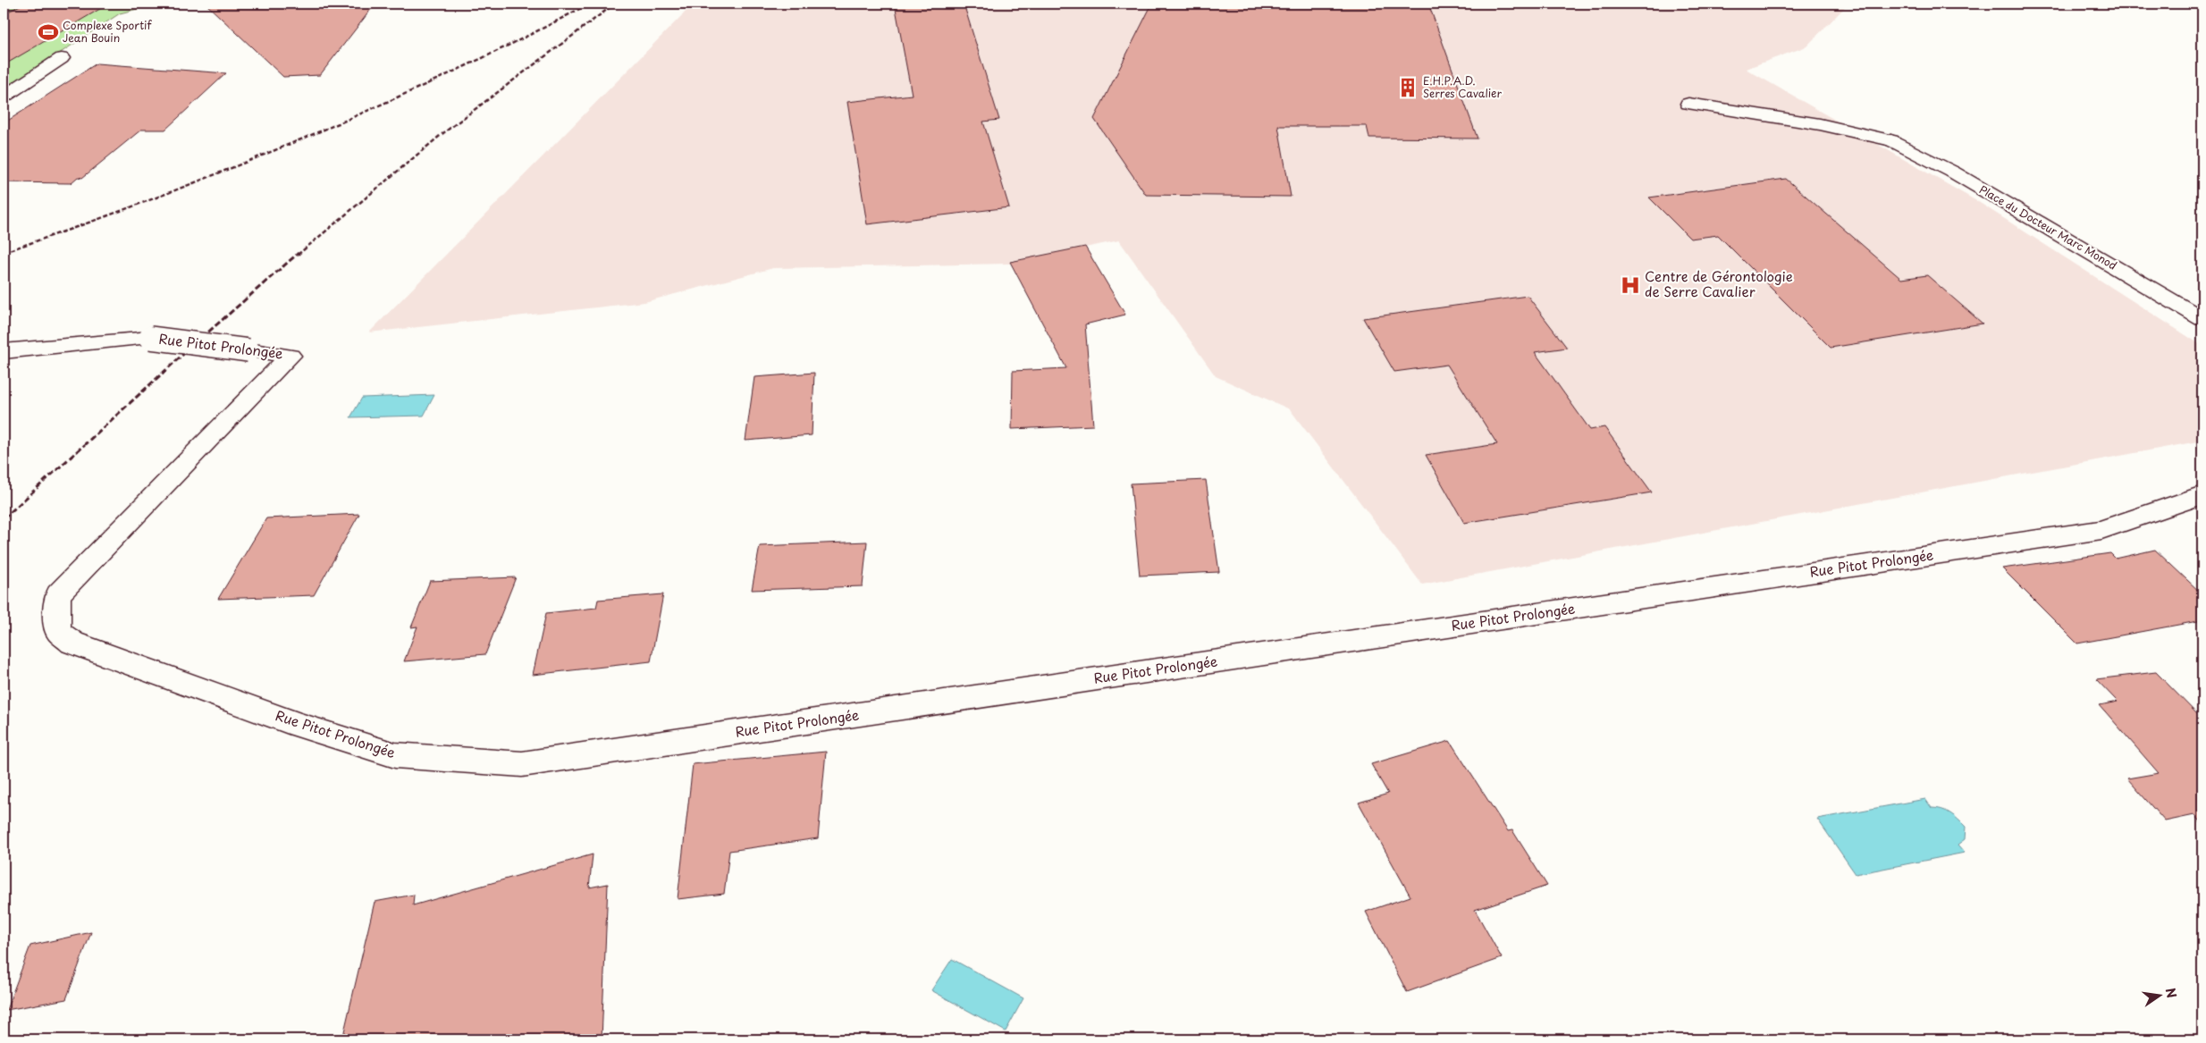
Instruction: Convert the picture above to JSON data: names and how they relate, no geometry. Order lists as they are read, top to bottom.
{
  "streets": {
    "street": ["Place du Docteur Marc Monod", "Rue Pitot Prolongée"]
  },
  "places": {
    "sports": ["Complexe Sportif Jean Bouin"],
    "building": ["E.H.P.A.D. Serres Cavalier"],
    "hospital": ["Centre de Gérontologie de Serre Cavalier"]
  },
  "north": "right"
}
